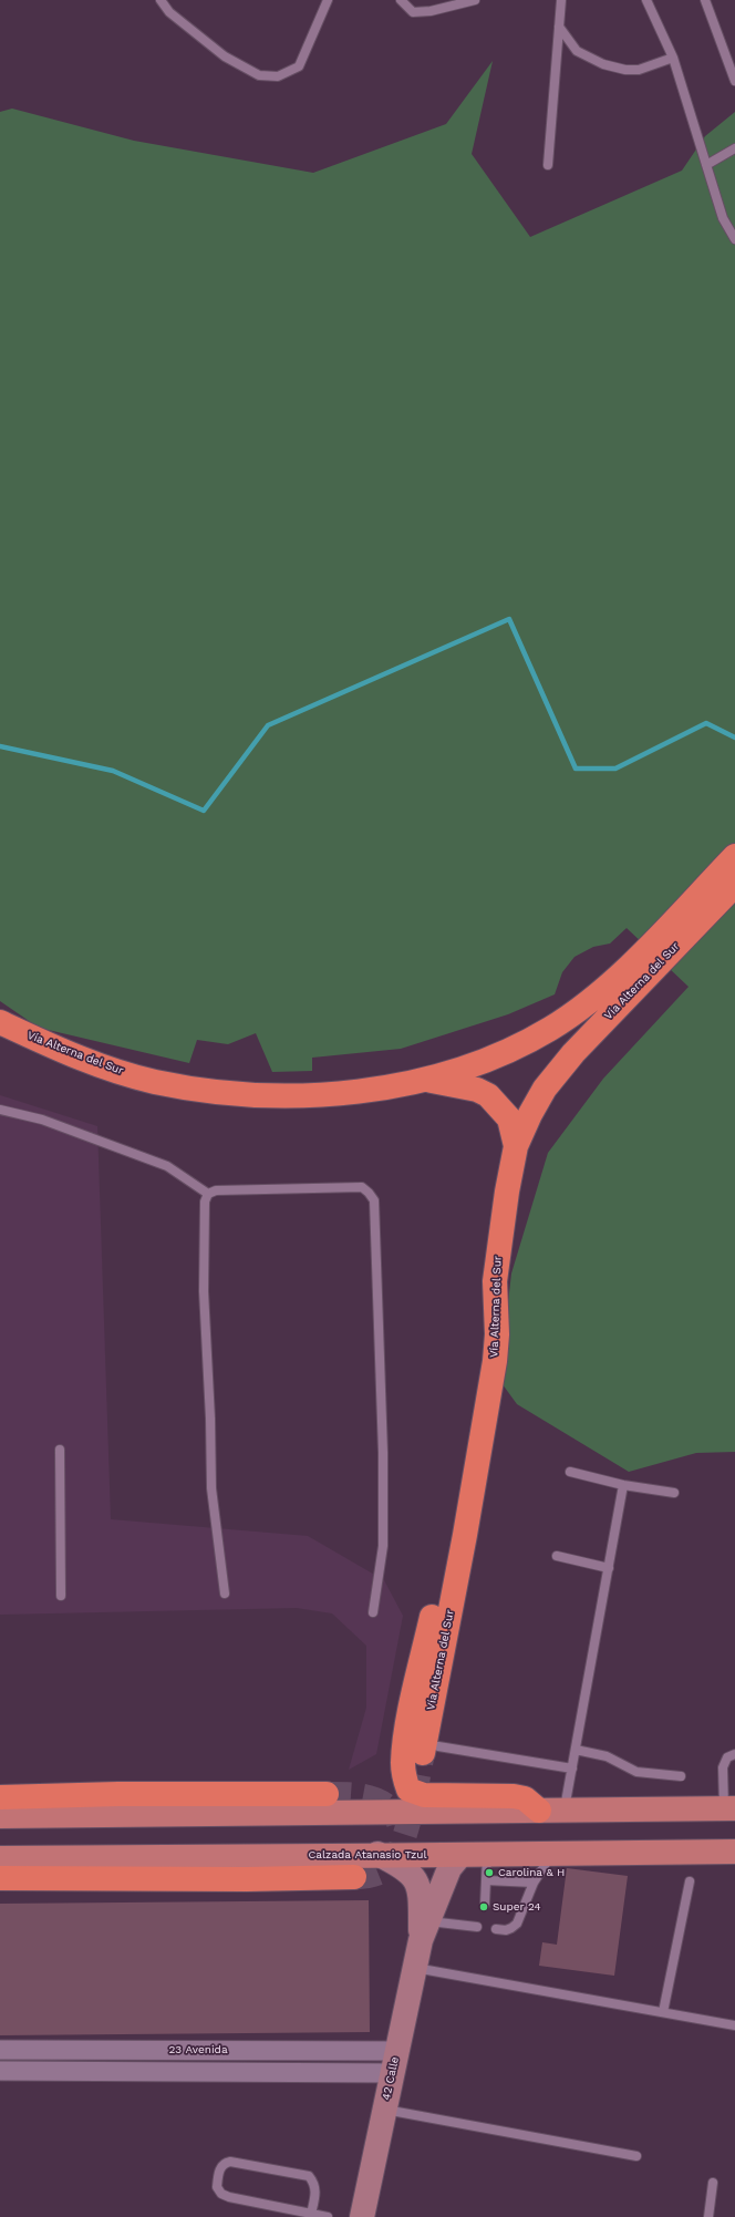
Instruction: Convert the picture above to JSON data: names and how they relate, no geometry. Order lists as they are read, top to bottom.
{
  "streets": {
    "highway": ["Vía Alterna del Sur"],
    "main road": ["Calzada Atanasio Tzul"],
    "street": ["23 Avenida", "42 Calle"]
  },
  "crossings": [
    ["Calzada Atanasio Tzul", "42 Calle"],
    ["23 Avenida", "42 Calle"]
  ],
  "places": ["Carolina & H", "Super 24"]
}
